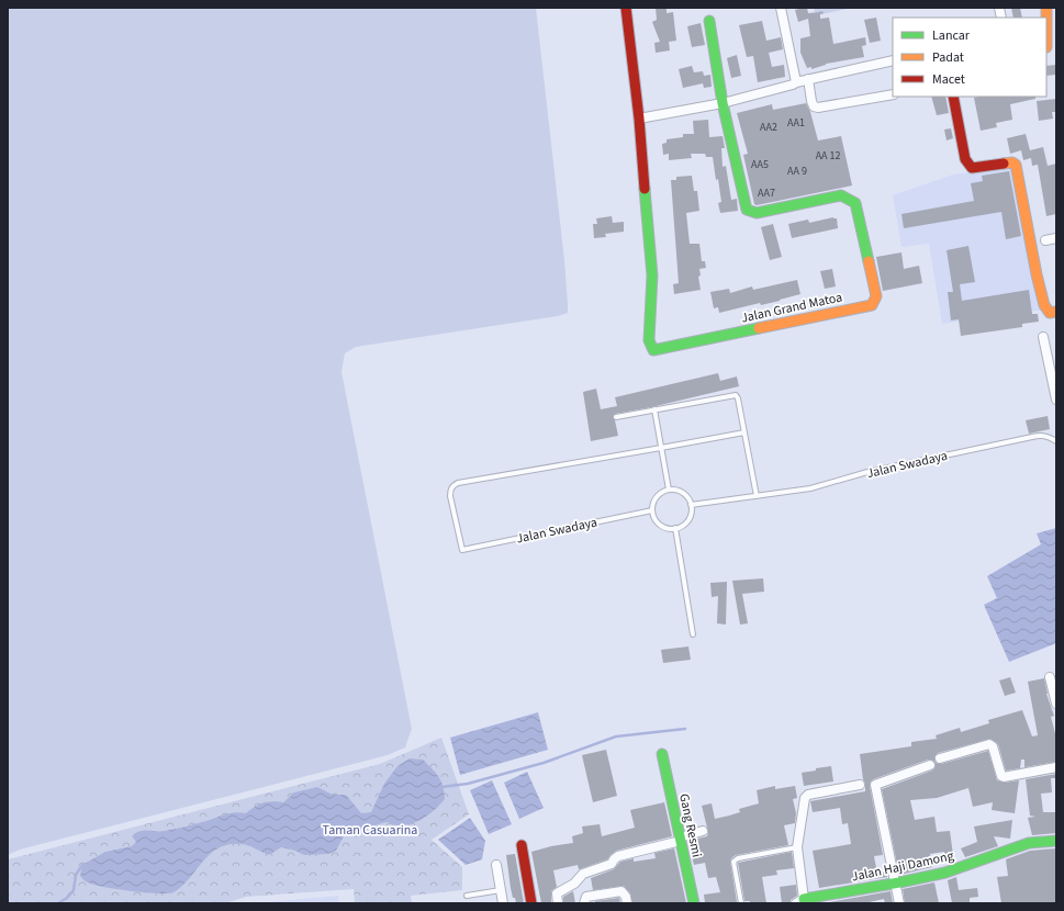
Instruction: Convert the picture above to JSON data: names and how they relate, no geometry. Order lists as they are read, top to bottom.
{
  "streets": {
    "street": ["Jalan Grand Matoa", "Gang Resmi", "Jalan Haji Damong"],
    "lane": ["Jalan Swadaya"]
  },
  "parks": ["Taman Casuarina"],
  "house_numbers": [
    "AA1",
    "AA2",
    "AA 12",
    "AA5",
    "AA 9",
    "AA7"
  ],
  "legend": ["Lancar", "Padat", "Macet"]
}
